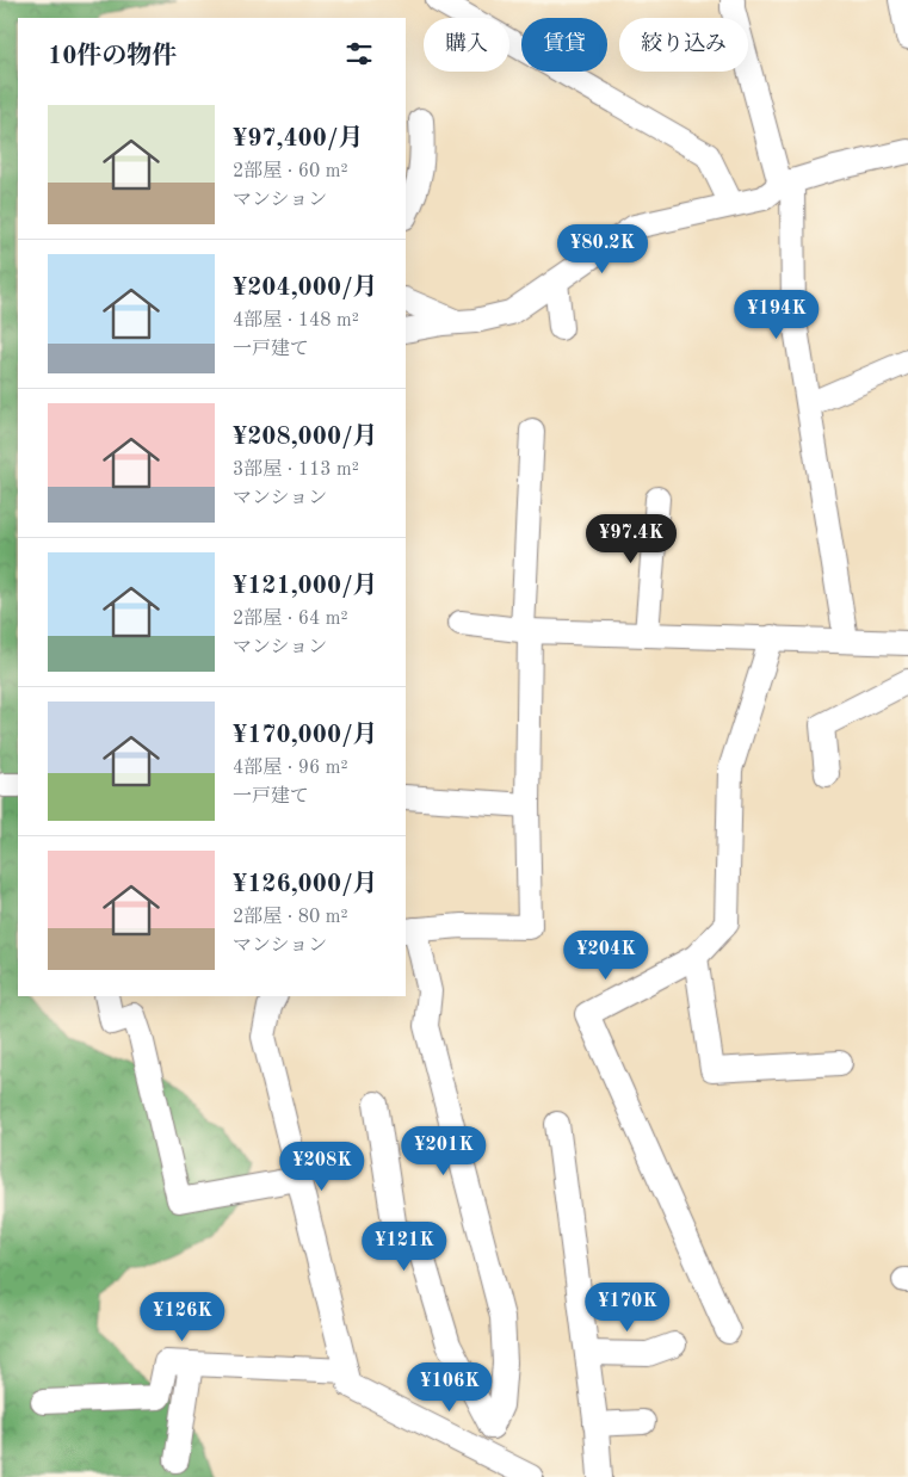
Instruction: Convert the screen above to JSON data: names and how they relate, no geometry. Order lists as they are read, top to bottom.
{
  "page": {
    "chip": ["購入", "賃貸", "絞り込み"],
    "heading": "10件の物件",
    "list": [
      {
        "name": "¥97,400/月",
        "note": "2部屋 · 60 m² · マンション"
      },
      {
        "name": "¥204,000/月",
        "note": "4部屋 · 148 m² · 一戸建て"
      },
      {
        "name": "¥208,000/月",
        "note": "3部屋 · 113 m² · マンション"
      },
      {
        "name": "¥121,000/月",
        "note": "2部屋 · 64 m² · マンション"
      },
      {
        "name": "¥170,000/月",
        "note": "4部屋 · 96 m² · 一戸建て"
      },
      {
        "name": "¥126,000/月",
        "note": "2部屋 · 80 m² · マンション"
      }
    ],
    "price": [
      "¥80.2K",
      "¥194K",
      "¥97.4K",
      "¥204K",
      "¥201K",
      "¥208K",
      "¥121K",
      "¥170K",
      "¥126K",
      "¥106K"
    ]
  }
}
